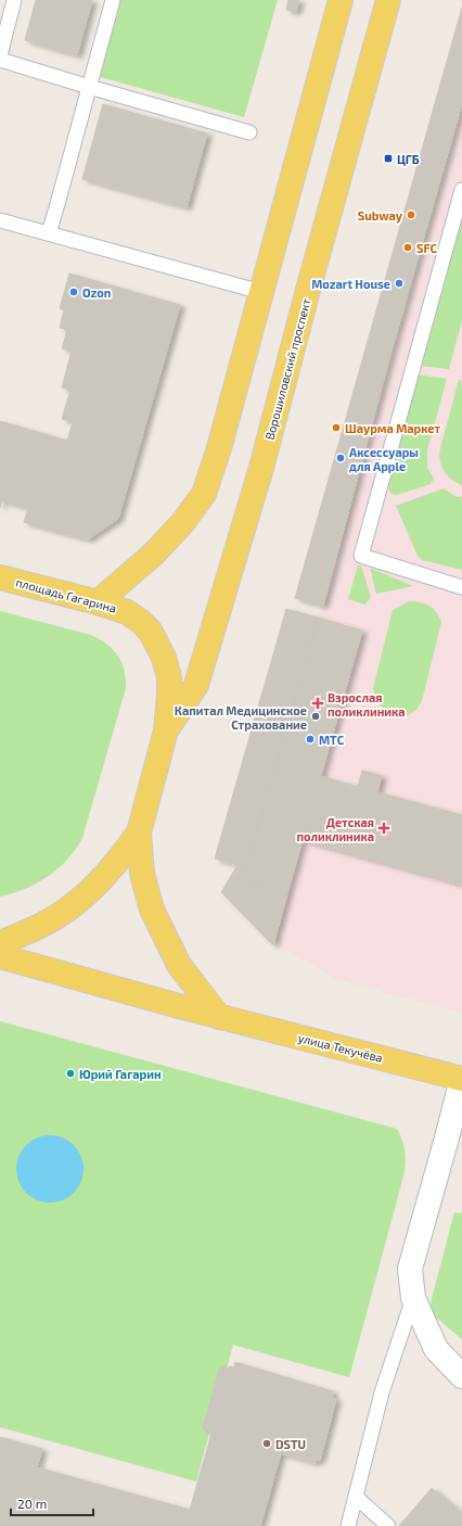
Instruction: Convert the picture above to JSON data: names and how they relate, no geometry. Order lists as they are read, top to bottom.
{
  "streets": {
    "main road": ["Ворошиловский проспект", "площадь Гагарина", "улица Текучёва"]
  },
  "crossings": [
    ["Ворошиловский проспект", "площадь Гагарина"],
    ["площадь Гагарина", "улица Текучёва"]
  ],
  "places": {
    "transit": ["ЦГБ"],
    "other": [
      "Subway",
      "SFC",
      "Mozart House",
      "Ozon",
      "Шаурма Маркет",
      "Аксессуары для Apple",
      "Капитал Медицинское Страхование",
      "МТС",
      "Юрий Гагарин",
      "DSTU"
    ],
    "health": ["Взрослая поликлиника", "Детская поликлиника"]
  },
  "scale_bar": "20 m"
}
